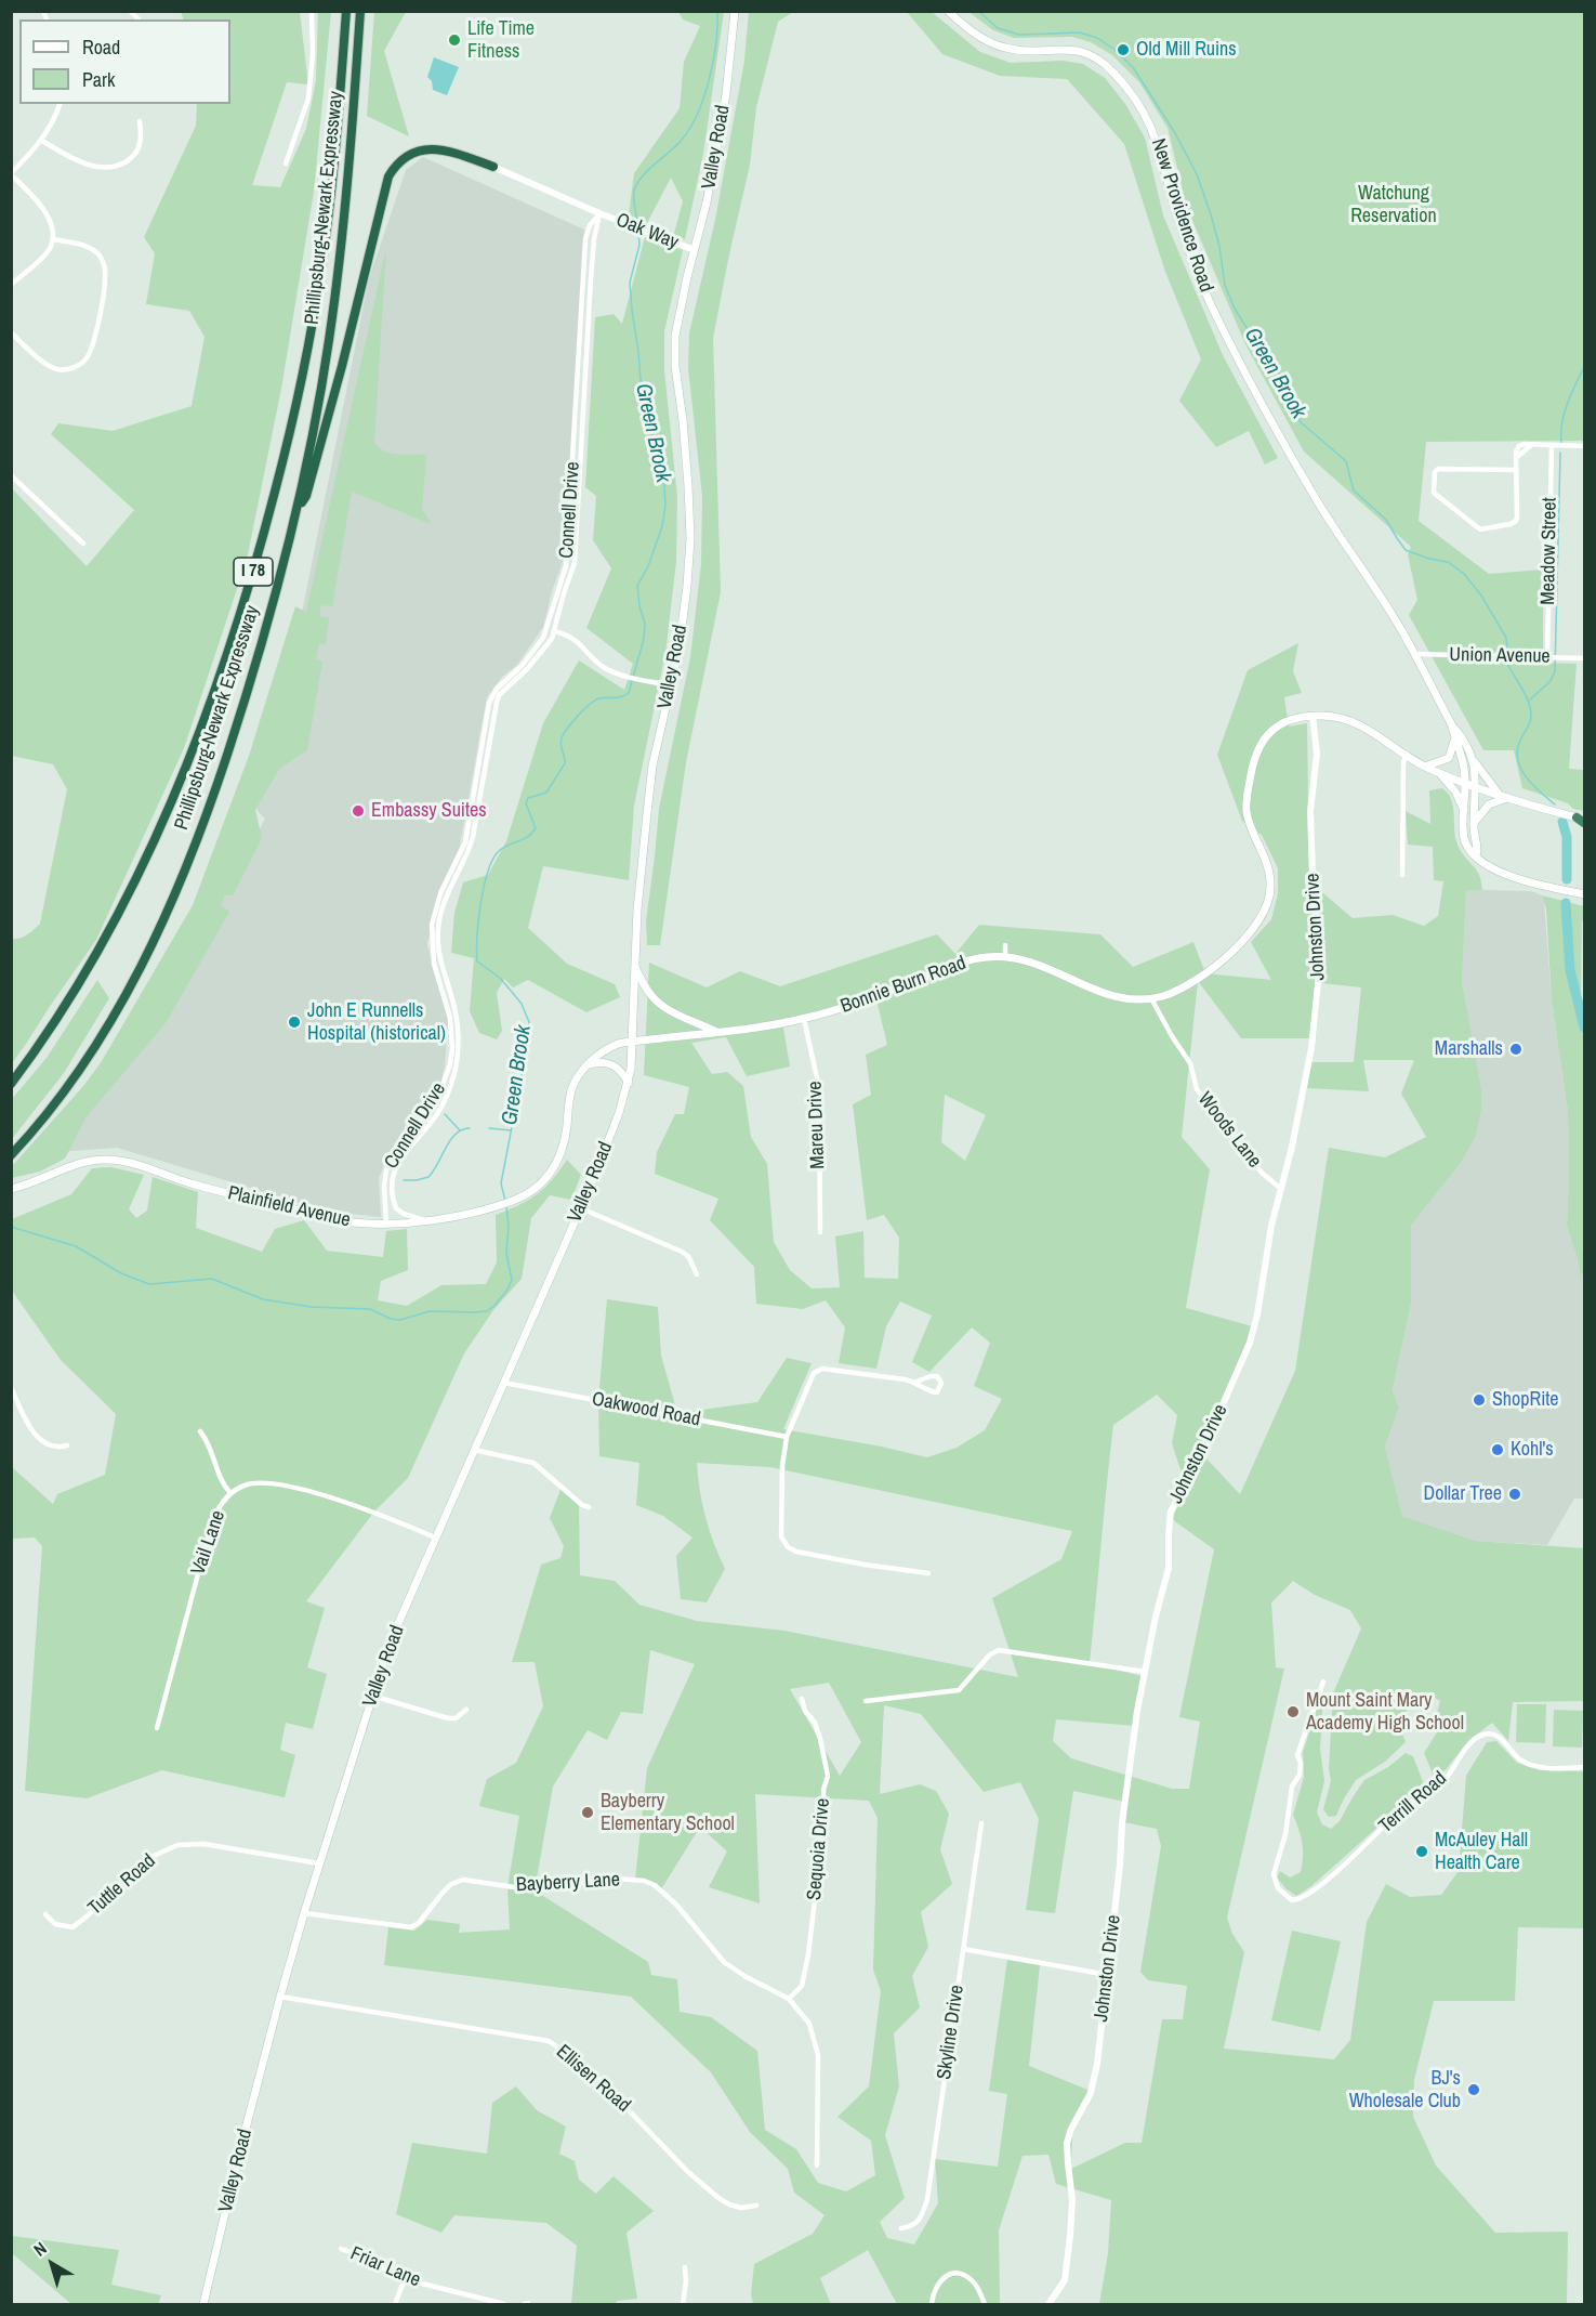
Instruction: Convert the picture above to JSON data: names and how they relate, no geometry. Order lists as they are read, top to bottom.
{
  "streets": {
    "highway": ["Phillipsburg-Newark Expressway", "I 78"],
    "main road": [
      "Valley Road",
      "New Providence Road",
      "Bonnie Burn Road",
      "Plainfield Avenue"
    ],
    "street": [
      "Oak Way",
      "Connell Drive",
      "Meadow Street",
      "Union Avenue",
      "Johnston Drive",
      "Mareu Drive",
      "Woods Lane",
      "Oakwood Road",
      "Vail Lane",
      "Terrill Road",
      "Sequoia Drive",
      "Bayberry Lane",
      "Tuttle Road",
      "Skyline Drive",
      "Ellisen Road",
      "Friar Lane"
    ]
  },
  "crossings": [
    ["Valley Road", "Oak Way"],
    ["Valley Road", "Bonnie Burn Road"],
    ["Valley Road", "Plainfield Avenue"],
    ["Valley Road", "Oakwood Road"],
    ["Valley Road", "Vail Lane"],
    ["Valley Road", "Bayberry Lane"],
    ["Valley Road", "Tuttle Road"],
    ["Valley Road", "Ellisen Road"],
    ["New Providence Road", "Union Avenue"],
    ["New Providence Road", "Bonnie Burn Road"],
    ["Oak Way", "Connell Drive"],
    ["Connell Drive", "Plainfield Avenue"],
    ["Meadow Street", "Union Avenue"],
    ["Johnston Drive", "Bonnie Burn Road"],
    ["Johnston Drive", "Woods Lane"],
    ["Bonnie Burn Road", "Mareu Drive"],
    ["Bonnie Burn Road", "Woods Lane"],
    ["Bonnie Burn Road", "Plainfield Avenue"],
    ["Sequoia Drive", "Bayberry Lane"]
  ],
  "water": ["Green Brook"],
  "parks": ["Watchung Reservation"],
  "places": [
    "Life Time Fitness",
    "Old Mill Ruins",
    "Embassy Suites",
    "John E Runnells Hospital (historical)",
    "Marshalls",
    "ShopRite",
    "Kohl's",
    "Dollar Tree",
    "Mount Saint Mary Academy High School",
    "Bayberry Elementary School",
    "McAuley Hall Health Care",
    "BJ's Wholesale Club"
  ],
  "legend": ["Road", "Park"],
  "north": "top left"
}
